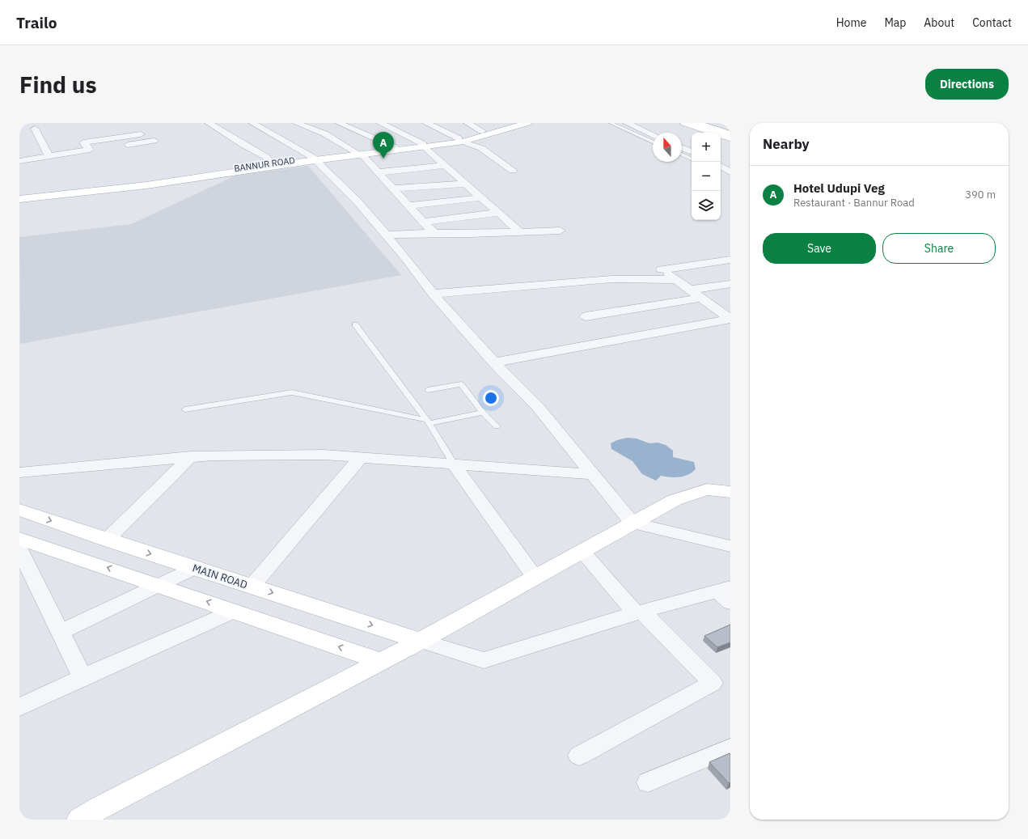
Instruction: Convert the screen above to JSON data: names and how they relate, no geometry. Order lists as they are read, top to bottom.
{
  "streets": {
    "main road": ["BANNUR ROAD", "MAIN ROAD"]
  },
  "north": "top",
  "page": {
    "header": "Trailo",
    "nav": [
      "Home",
      "Map",
      "About",
      "Contact"
    ],
    "buttons": [
      "Directions",
      ["Save", "Share"]
    ],
    "title": "Find us",
    "heading": "Nearby",
    "pins": "A",
    "map_buttons": ["+", "−"],
    "list": [
      {
        "mark": "A",
        "name": "Hotel Udupi Veg",
        "note": "Restaurant · Bannur Road",
        "value": "390 m"
      }
    ]
  }
}
